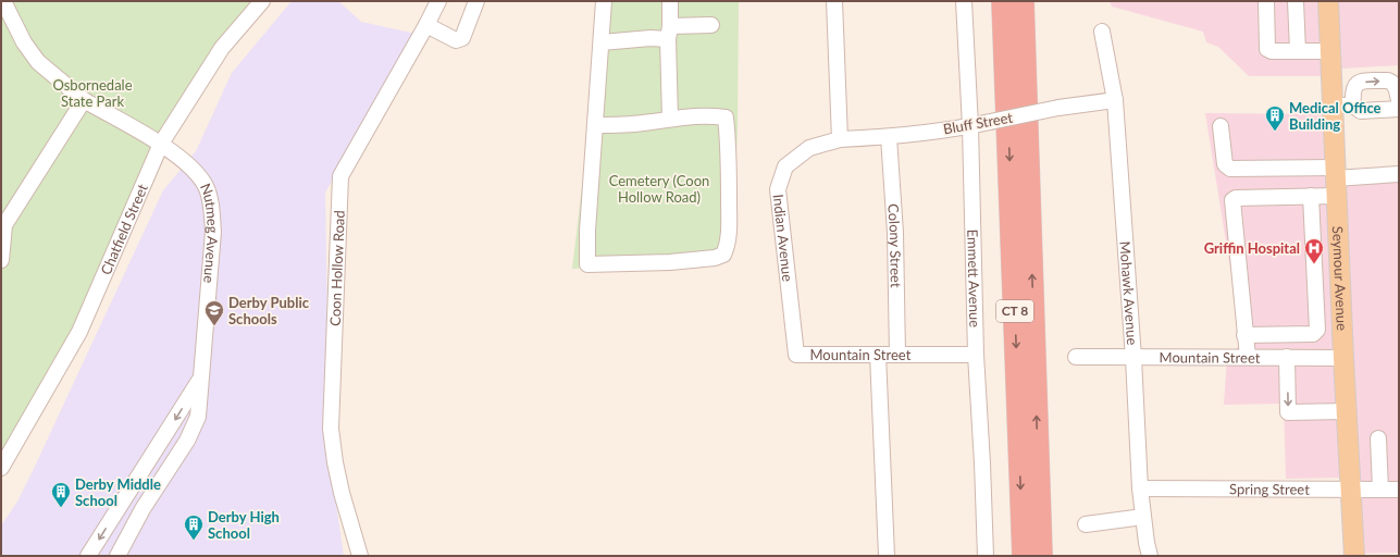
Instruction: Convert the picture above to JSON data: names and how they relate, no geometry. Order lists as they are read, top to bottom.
{
  "streets": {
    "highway": ["CT 8"],
    "main road": ["Seymour Avenue"],
    "street": [
      "Bluff Street",
      "Chatfield Street",
      "Nutmeg Avenue",
      "Indian Avenue",
      "Colony Street",
      "Coon Hollow Road",
      "Emmett Avenue",
      "Mohawk Avenue",
      "Mountain Street",
      "Spring Street"
    ]
  },
  "crossings": [
    ["Bluff Street", "Indian Avenue"],
    ["Bluff Street", "Colony Street"],
    ["Bluff Street", "Emmett Avenue"],
    ["Bluff Street", "Mohawk Avenue"],
    ["Chatfield Street", "Nutmeg Avenue"],
    ["Indian Avenue", "Mountain Street"],
    ["Colony Street", "Mountain Street"],
    ["Emmett Avenue", "Mountain Street"],
    ["Seymour Avenue", "Mountain Street"],
    ["Seymour Avenue", "Spring Street"],
    ["Mohawk Avenue", "Mountain Street"],
    ["Mohawk Avenue", "Spring Street"]
  ],
  "parks": ["Osbornedale State Park", "Cemetery (Coon Hollow Road)"],
  "places": {
    "building": ["Medical Office Building", "Derby Middle School", "Derby High School"],
    "hospital": ["Griffin Hospital"],
    "school or university": ["Derby Public Schools"]
  }
}
